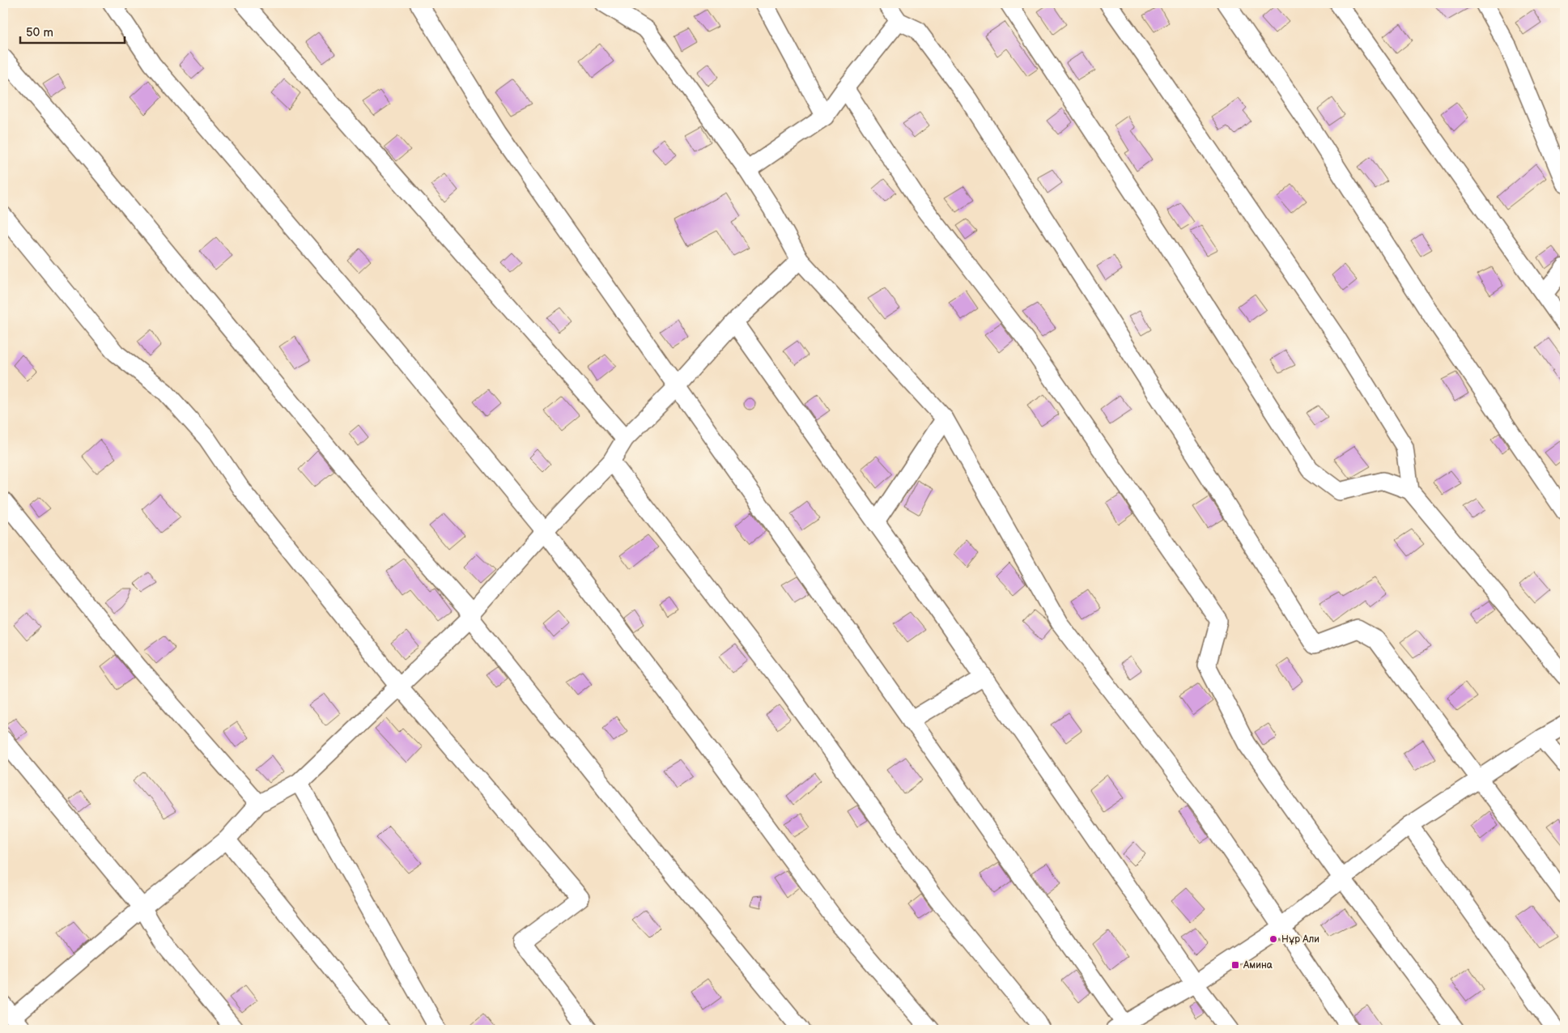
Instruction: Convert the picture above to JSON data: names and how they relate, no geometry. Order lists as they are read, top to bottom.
{
  "places": {
    "other": ["Нұр Али"],
    "transit": ["Амина"]
  },
  "scale_bar": "50 m"
}
